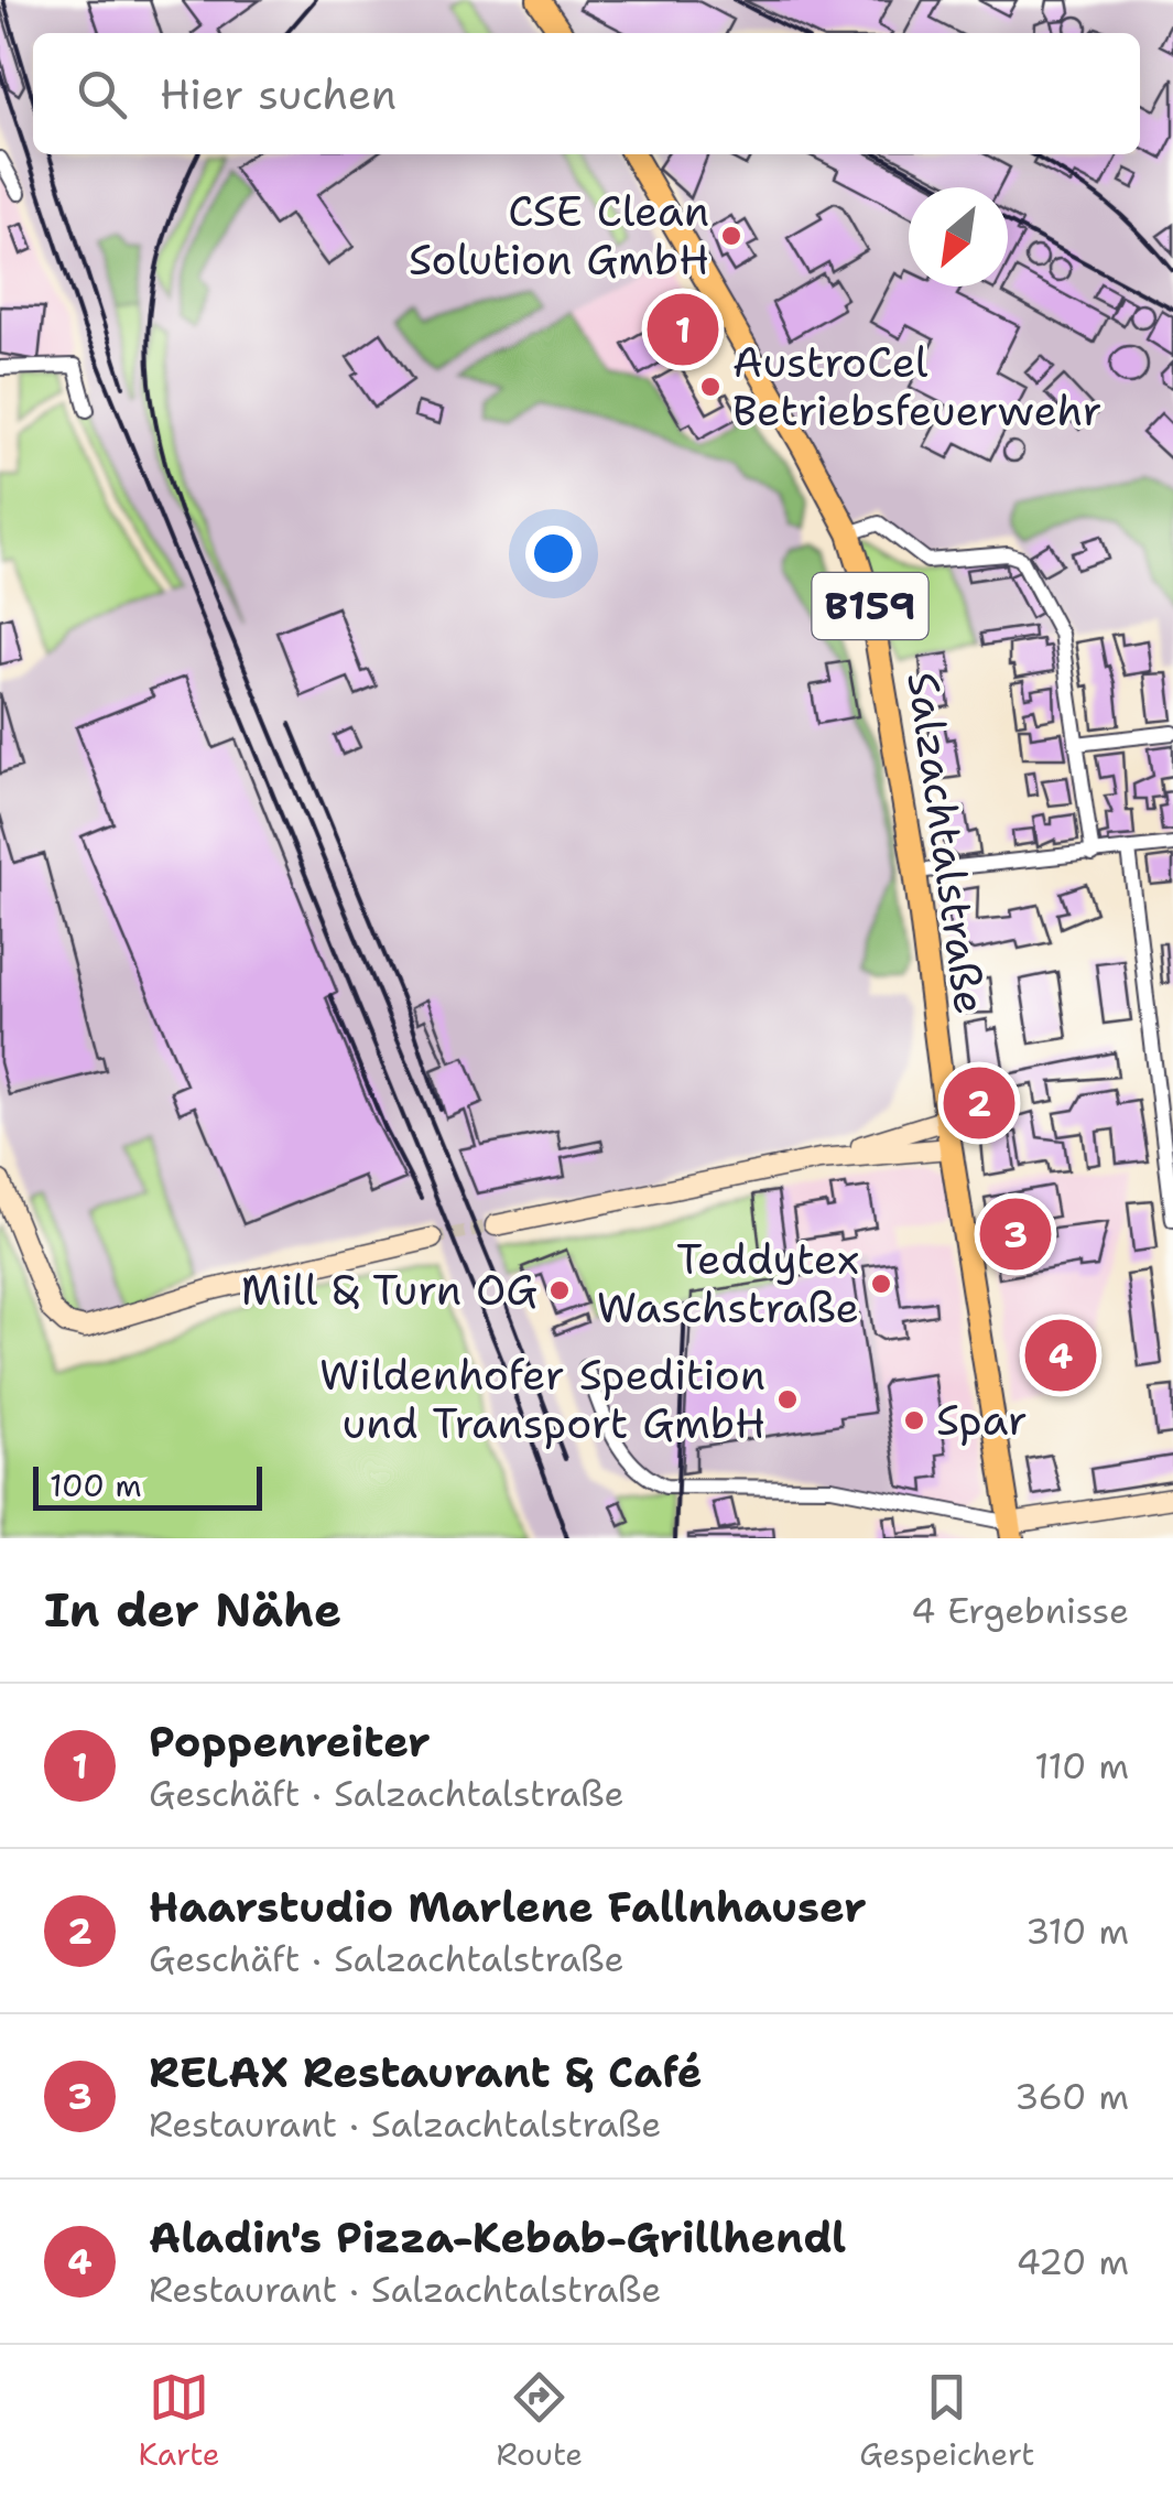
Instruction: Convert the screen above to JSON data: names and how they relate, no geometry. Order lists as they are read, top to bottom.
{
  "streets": {
    "main road": ["B159", "Salzachtalstraße"]
  },
  "places": [
    "CSE Clean Solution GmbH",
    "AustroCel Betriebsfeuerwehr",
    "Teddytex Waschstraße",
    "Mill & Turn OG",
    "Wildenhofer Spedition und Transport GmbH",
    "Spar"
  ],
  "scale_bar": "100 m",
  "north": "bottom left",
  "page": {
    "search": "Hier suchen",
    "pins": [
      "1",
      "2",
      "3",
      "4"
    ],
    "scale": "100 m",
    "heading": ["In der Nähe", "4 Ergebnisse"],
    "list": [
      {
        "mark": "1",
        "name": "Poppenreiter",
        "note": "Geschäft · Salzachtalstraße",
        "value": "110 m"
      },
      {
        "mark": "2",
        "name": "Haarstudio Marlene Fallnhauser",
        "note": "Geschäft · Salzachtalstraße",
        "value": "310 m"
      },
      {
        "mark": "3",
        "name": "RELAX Restaurant & Café",
        "note": "Restaurant · Salzachtalstraße",
        "value": "360 m"
      },
      {
        "mark": "4",
        "name": "Aladin's Pizza-Kebab-Grillhendl",
        "note": "Restaurant · Salzachtalstraße",
        "value": "420 m"
      }
    ],
    "nav": ["Karte", "Route", "Gespeichert"]
  }
}
